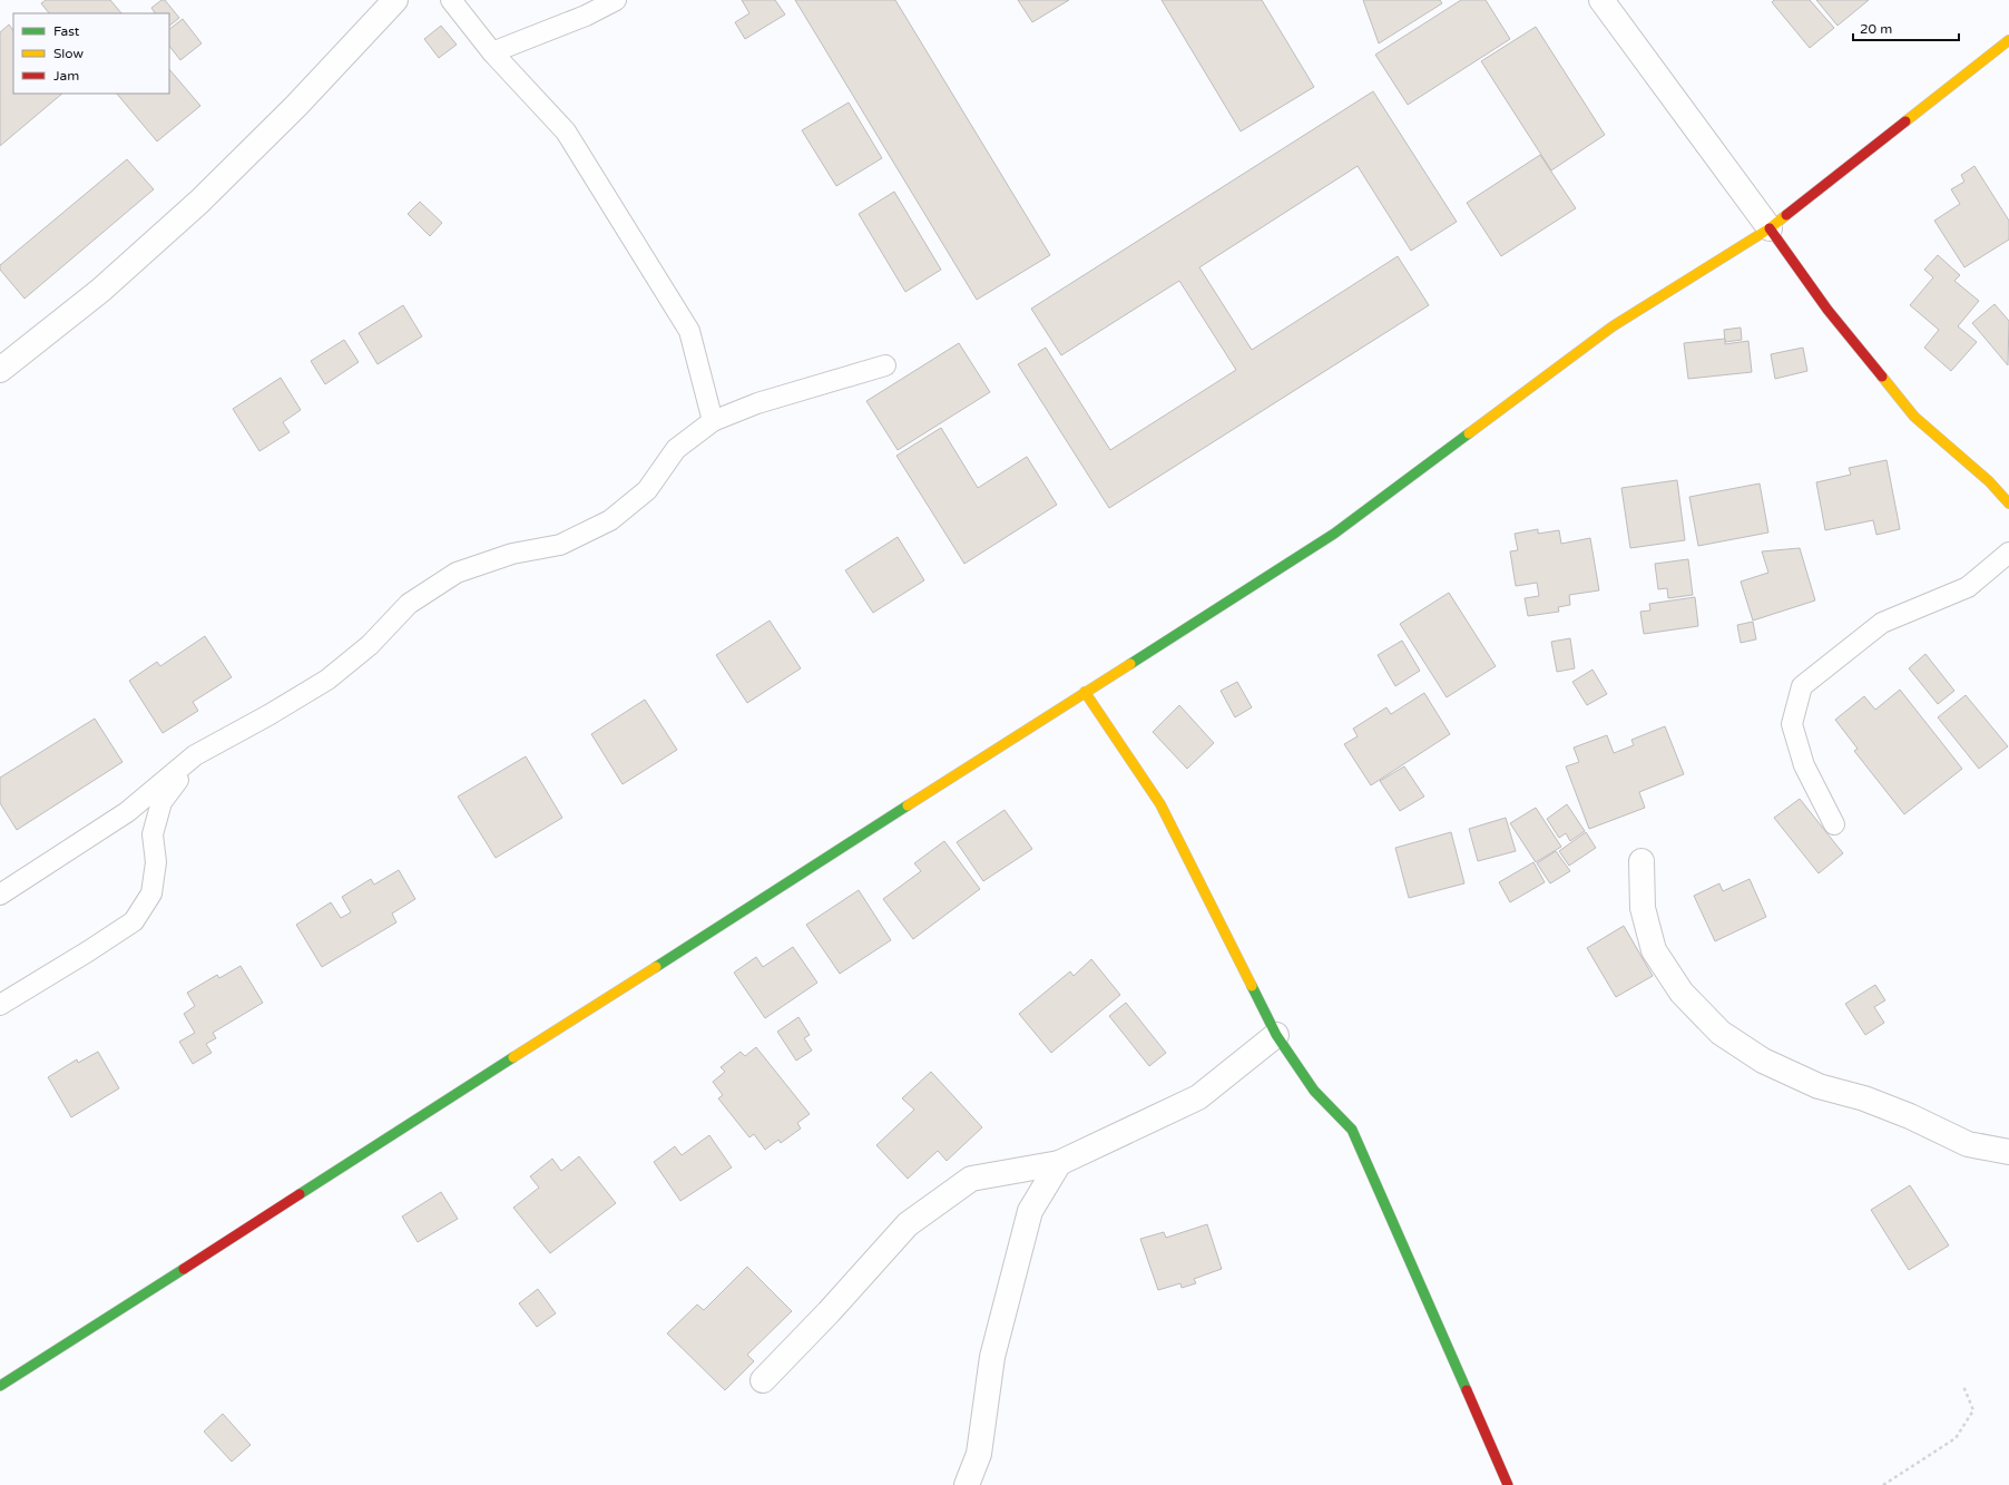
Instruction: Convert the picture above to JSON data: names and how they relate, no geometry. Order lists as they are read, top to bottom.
{
  "legend": ["Fast", "Slow", "Jam"],
  "scale_bar": "20 m"
}
